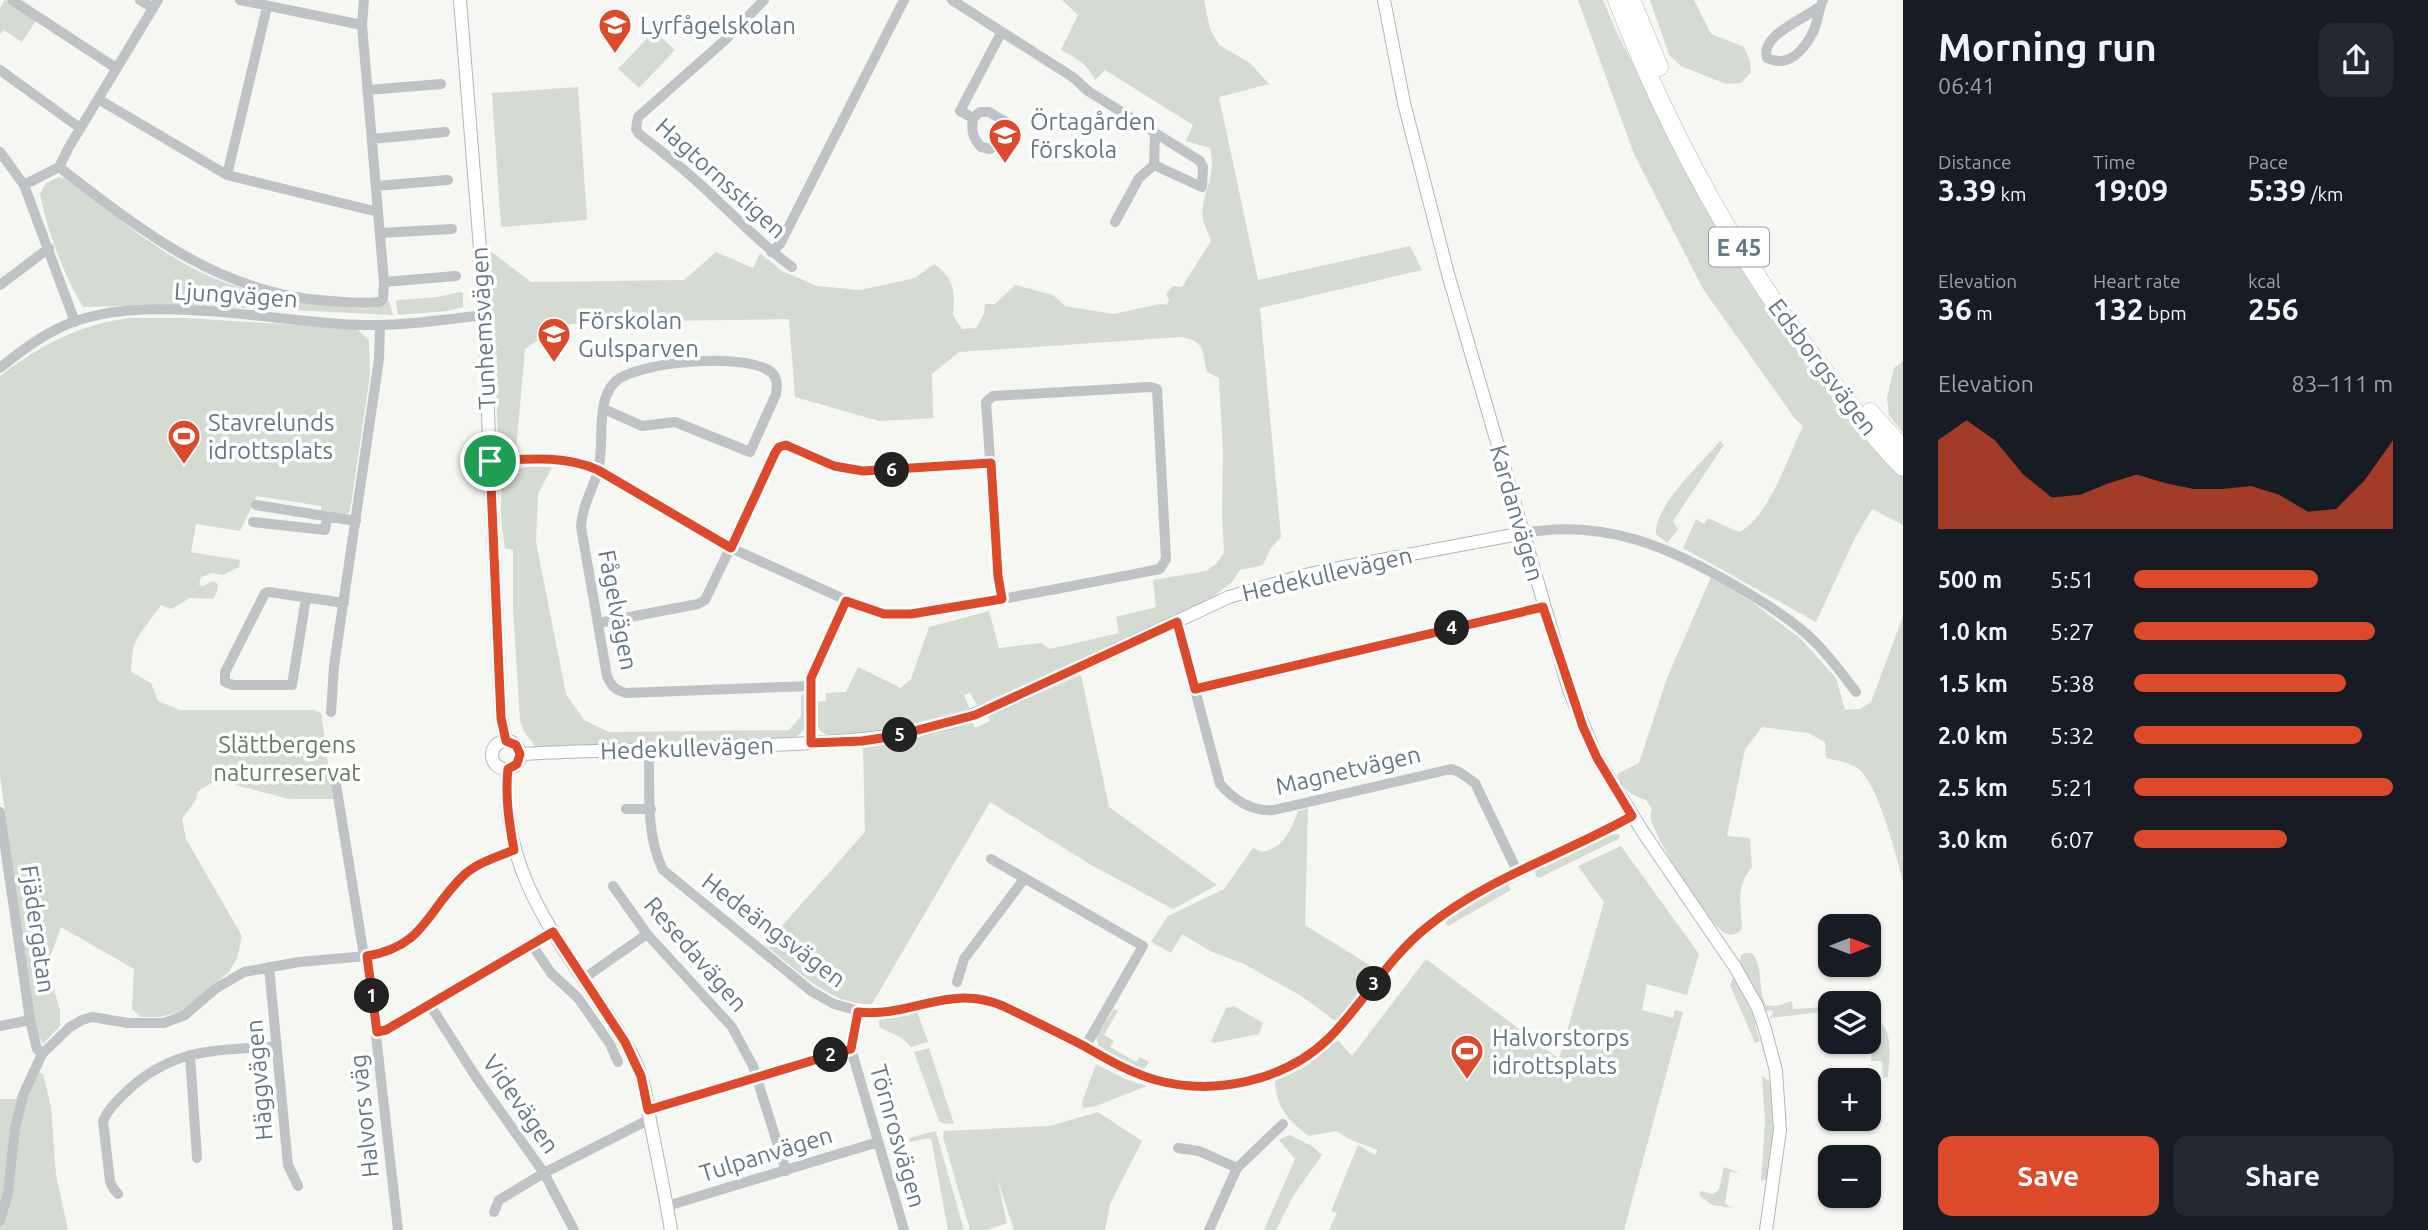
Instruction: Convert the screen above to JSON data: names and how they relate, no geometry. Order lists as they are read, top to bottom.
{
  "streets": {
    "highway": ["E 45", "Edsborgsvägen"],
    "street": [
      "Hagtornsstigen",
      "Ljungvägen",
      "Tunhemsvägen",
      "Kardanvägen",
      "Hedekullevägen",
      "Fågelvägen",
      "Magnetvägen",
      "Fjädergatan",
      "Hedeängsvägen",
      "Resedavägen",
      "Häggvägen",
      "Videvägen",
      "Halvors väg",
      "Törnrosvägen",
      "Tulpanvägen"
    ]
  },
  "crossings": [
    ["Ljungvägen", "Tunhemsvägen"],
    ["Tunhemsvägen", "Hedekullevägen"],
    ["Kardanvägen", "Hedekullevägen"],
    ["Kardanvägen", "Hedeängsvägen"],
    ["Hedekullevägen", "Magnetvägen"],
    ["Hedekullevägen", "Hedeängsvägen"],
    ["Magnetvägen", "Hedeängsvägen"],
    ["Hedeängsvägen", "Törnrosvägen"],
    ["Resedavägen", "Tulpanvägen"],
    ["Törnrosvägen", "Tulpanvägen"]
  ],
  "parks": ["Slättbergens naturreservat"],
  "places": {
    "school or university": ["Lyrfågelskolan", "Örtagården förskola", "Förskolan Gulsparven"],
    "sports": ["Stavrelunds idrottsplats", "Halvorstorps idrottsplats"]
  },
  "north": "right",
  "page": {
    "heading": ["Morning run", "06:41"],
    "stats": [
      ["Distance", "3.39 km"],
      ["Time", "19:09"],
      ["Pace", "5:39 /km"],
      ["Elevation", "36 m"],
      ["Heart rate", "132 bpm"],
      ["kcal", "256"]
    ],
    "chart": ["Elevation", "83–111 m"],
    "pins": [
      "6",
      "4",
      "5",
      "3",
      "1",
      "2"
    ],
    "list": [
      {
        "name": "500 m",
        "note": "5:51"
      },
      {
        "name": "1.0 km",
        "note": "5:27"
      },
      {
        "name": "1.5 km",
        "note": "5:38"
      },
      {
        "name": "2.0 km",
        "note": "5:32"
      },
      {
        "name": "2.5 km",
        "note": "5:21"
      },
      {
        "name": "3.0 km",
        "note": "6:07"
      }
    ],
    "map_buttons": ["+", "−"],
    "buttons": ["Save", "Share"]
  }
}
